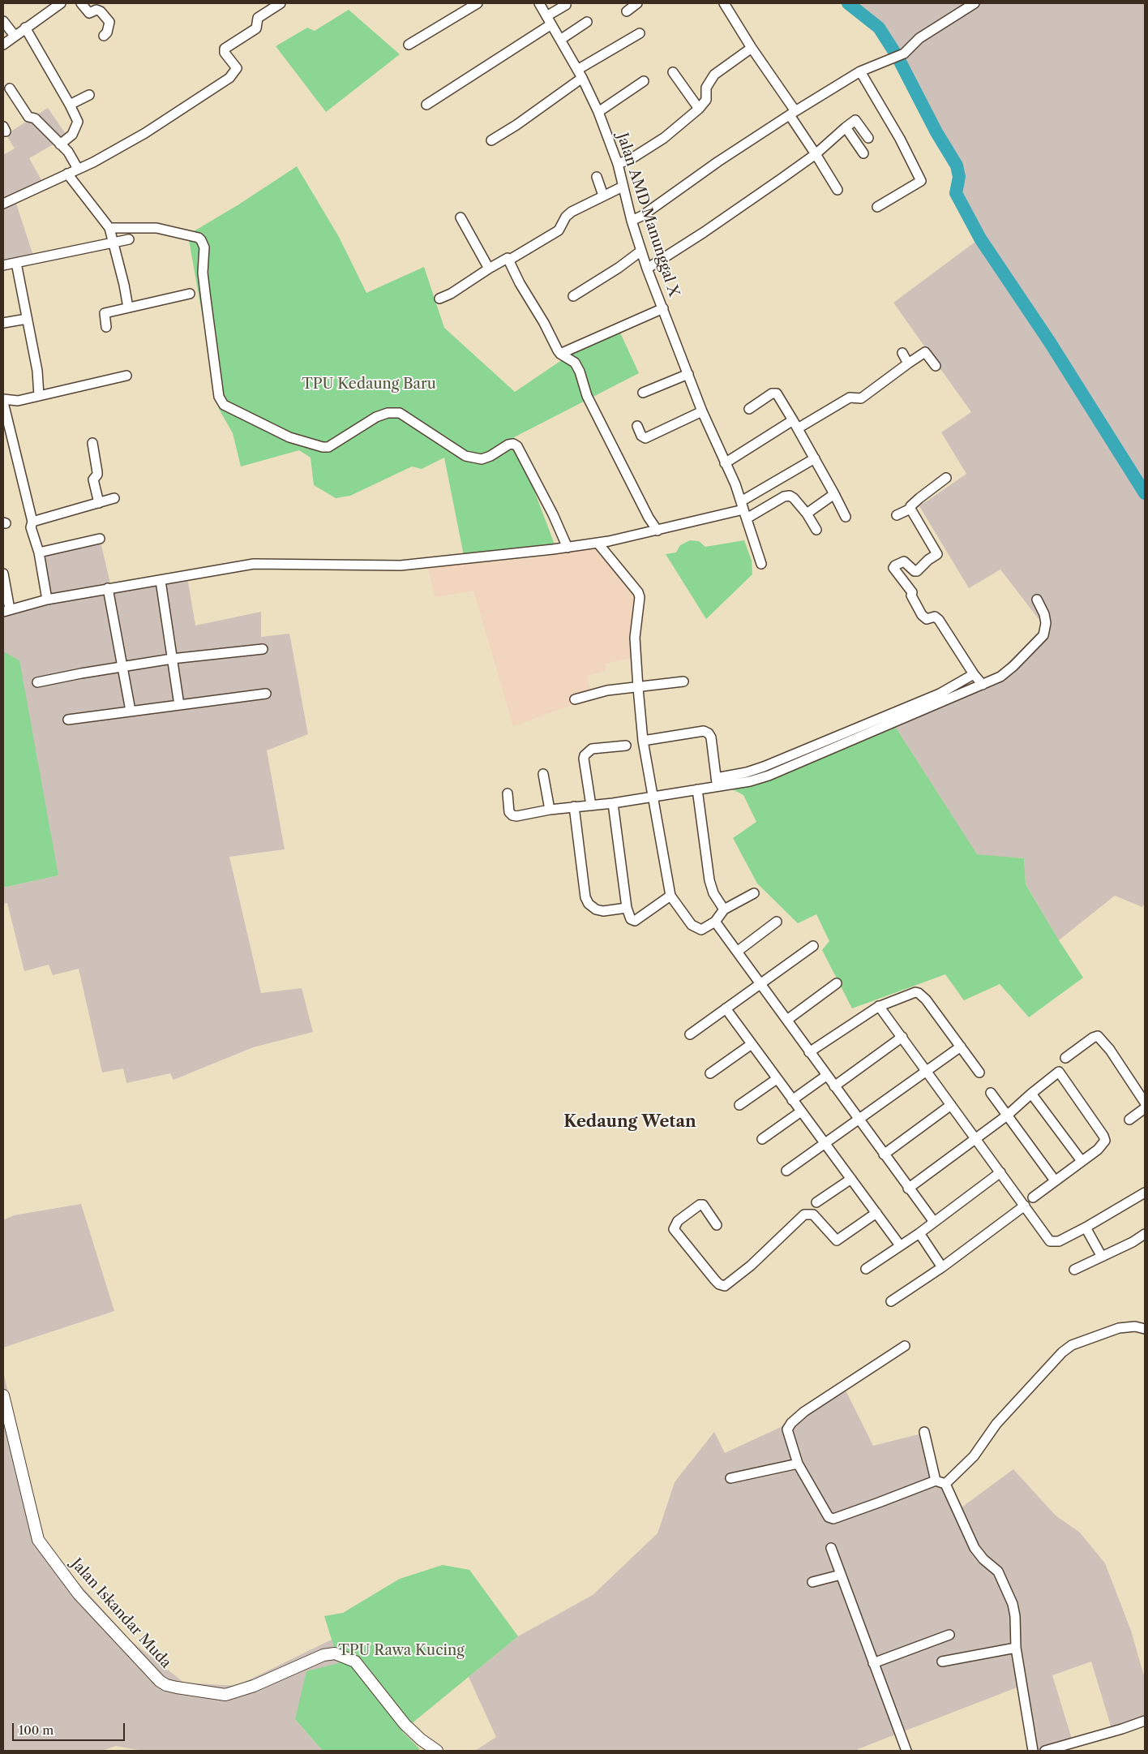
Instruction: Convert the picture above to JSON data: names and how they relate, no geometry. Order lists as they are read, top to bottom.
{
  "streets": {
    "street": ["Jalan AMD Manunggal X", "Jalan Iskandar Muda"]
  },
  "districts": ["Kedaung Wetan"],
  "parks": ["TPU Kedaung Baru", "TPU Rawa Kucing"],
  "scale_bar": "100 m"
}
